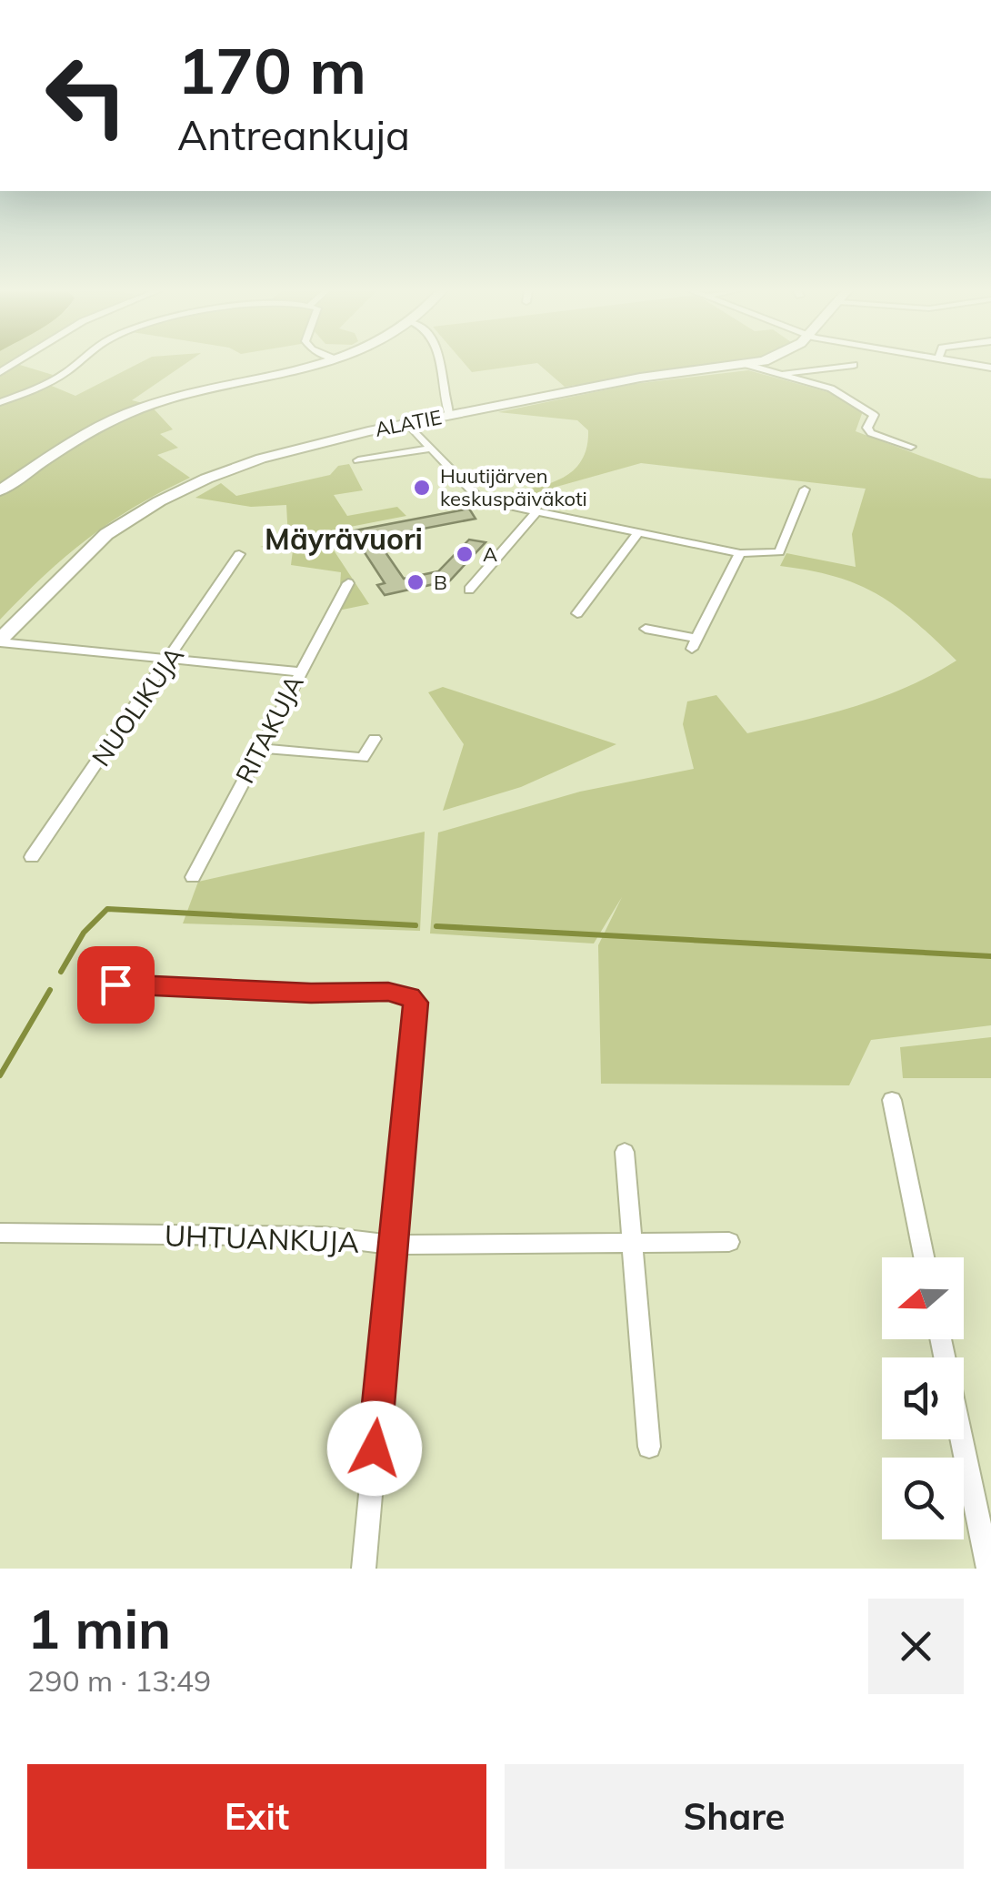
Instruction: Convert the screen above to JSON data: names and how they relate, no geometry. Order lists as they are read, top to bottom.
{
  "streets": {
    "street": [
      "ALATIE",
      "NUOLIKUJA",
      "RITAKUJA",
      "UHTUANKUJA"
    ]
  },
  "districts": ["Mäyrävuori"],
  "places": ["Huutijärven keskuspäiväkoti", "A", "B"],
  "north": "left",
  "page": {
    "turn": ["170 m", "Antreankuja"],
    "heading": ["1 min", "290 m · 13:49"],
    "buttons": ["Exit", "Share"]
  }
}
